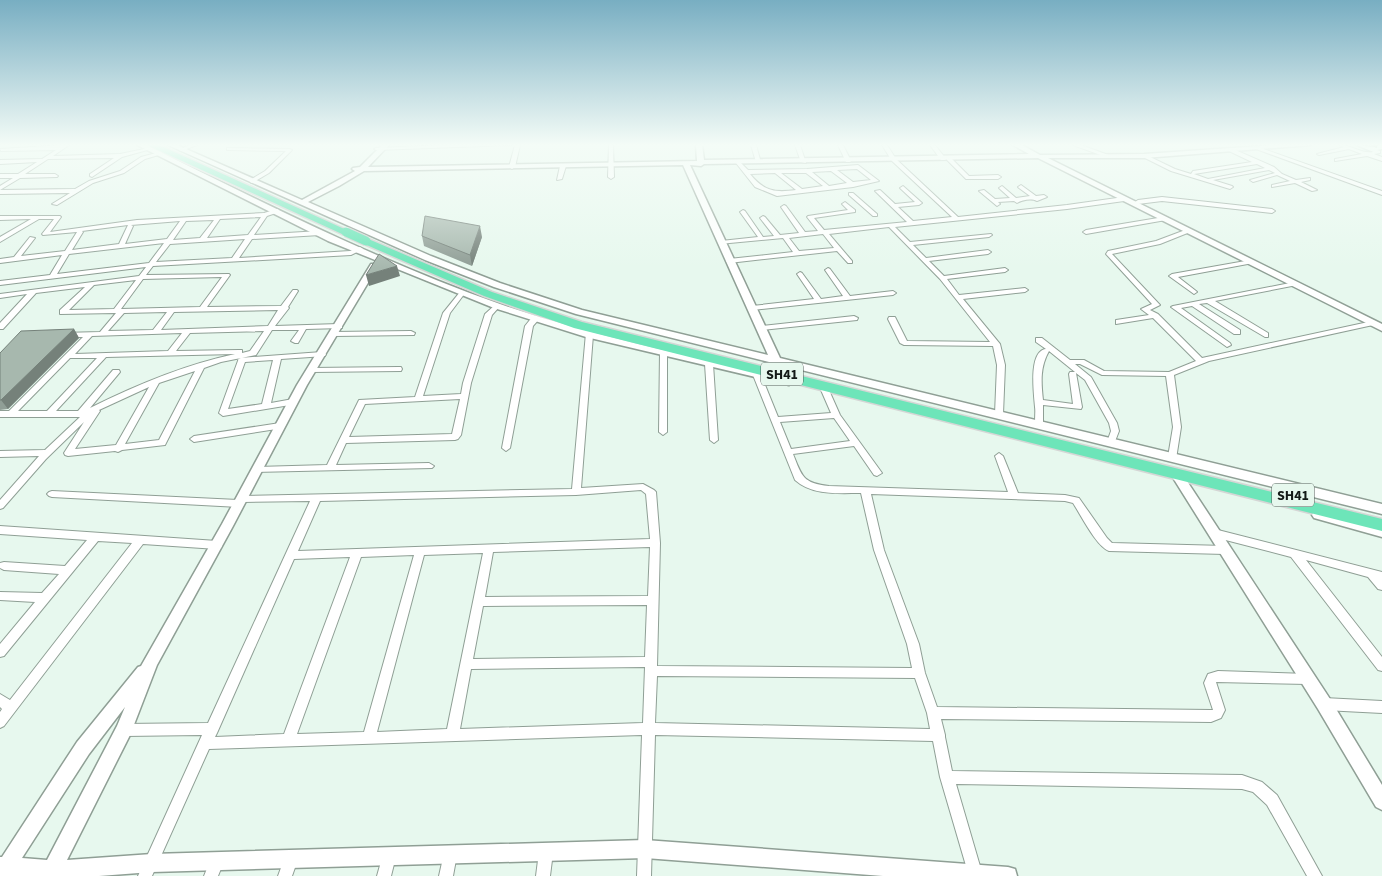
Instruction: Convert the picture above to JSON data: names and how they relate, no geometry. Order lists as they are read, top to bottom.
{
  "streets": {
    "main road": ["SH41"]
  }
}
